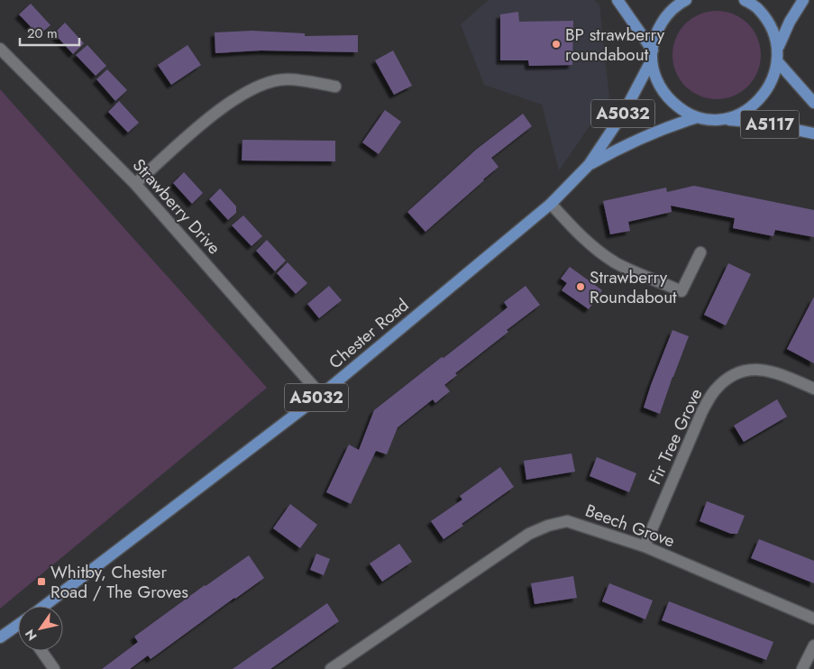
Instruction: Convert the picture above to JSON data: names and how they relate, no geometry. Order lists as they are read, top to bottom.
{
  "streets": {
    "main road": ["A5032", "A5117", "Chester Road"],
    "street": ["Strawberry Drive", "Fir Tree Grove", "Beech Grove"]
  },
  "crossings": [
    ["A5117", "Chester Road"],
    ["Strawberry Drive", "Chester Road"],
    ["Fir Tree Grove", "Beech Grove"]
  ],
  "places": {
    "other": ["BP strawberry roundabout", "Strawberry Roundabout"],
    "transit": ["Whitby, Chester Road / The Groves"]
  },
  "scale_bar": "20 m",
  "north": "bottom left"
}
